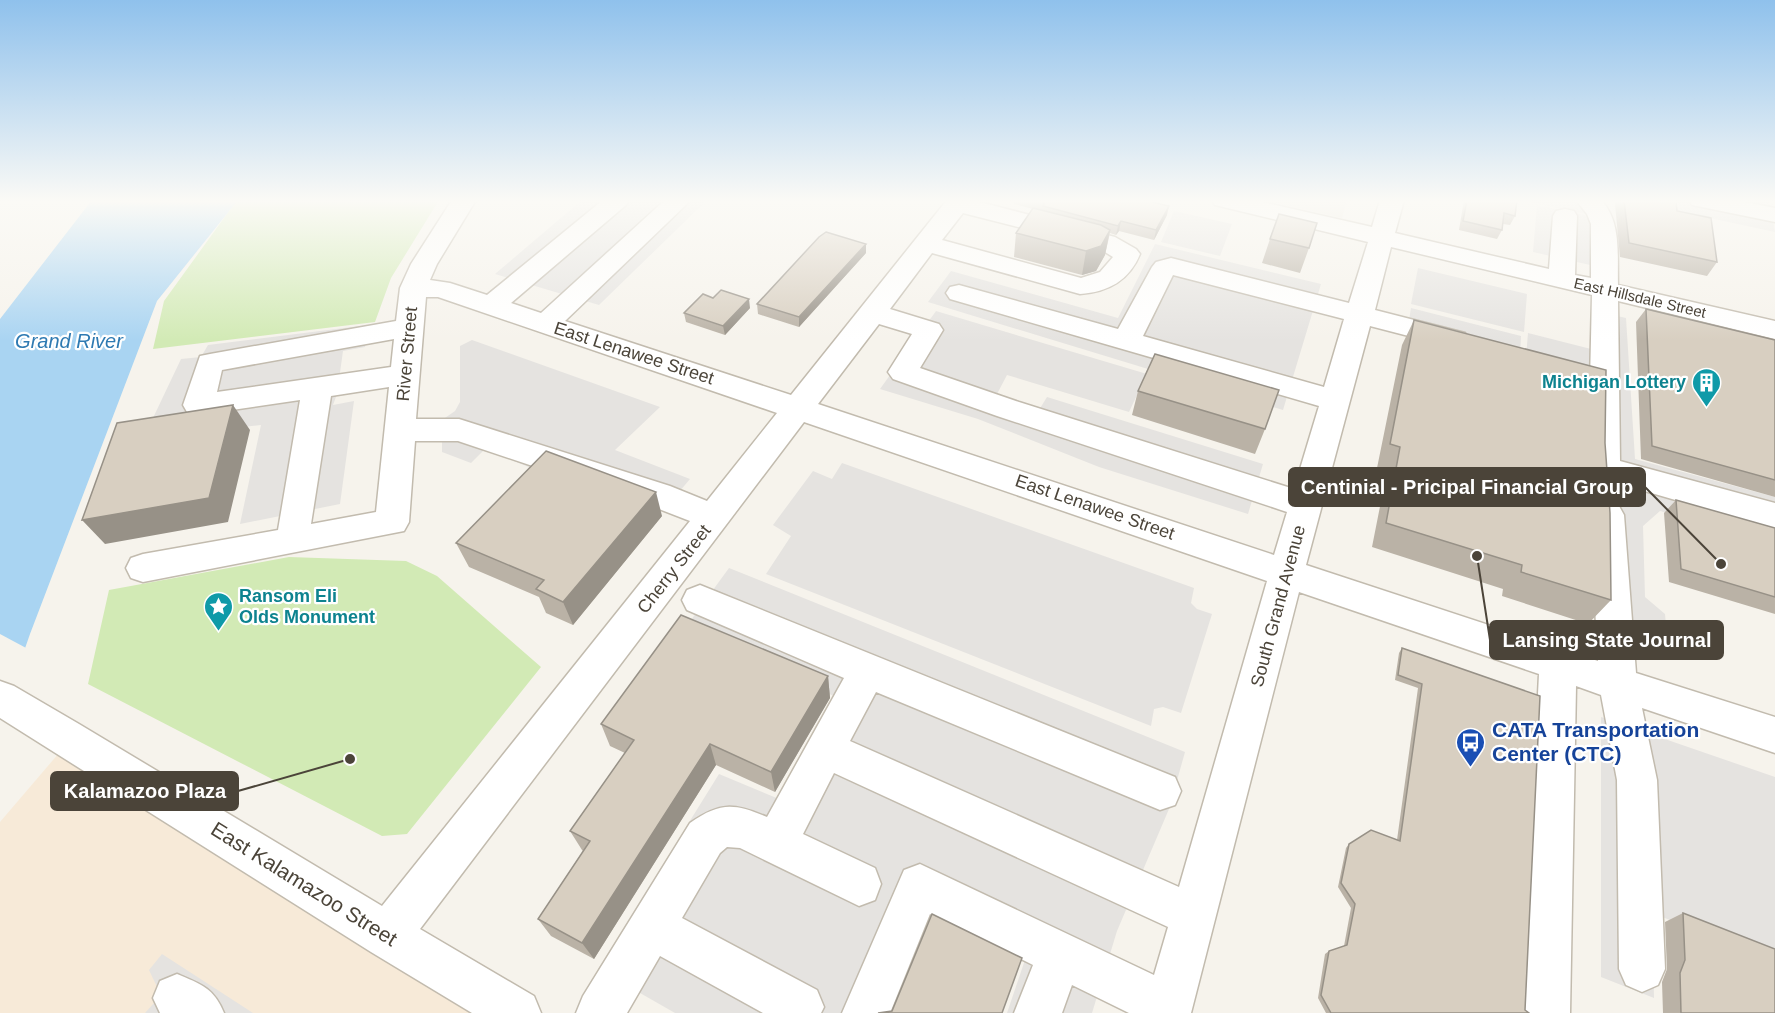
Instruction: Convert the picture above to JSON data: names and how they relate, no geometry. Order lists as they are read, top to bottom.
{
  "streets": {
    "street": [
      "East Hillsdale Street",
      "East Lenawee Street",
      "River Street",
      "Cherry Street",
      "South Grand Avenue",
      "East Kalamazoo Street"
    ]
  },
  "crossings": [
    ["East Lenawee Street", "River Street"],
    ["East Lenawee Street", "Cherry Street"],
    ["East Lenawee Street", "South Grand Avenue"],
    ["Cherry Street", "East Kalamazoo Street"]
  ],
  "water": ["Grand River"],
  "places": {
    "building": ["Michigan Lottery"],
    "other": ["Lansing State Journal", "Centinial - Pricipal Financial Group", "Kalamazoo Plaza"],
    "place": ["Ransom Eli Olds Monument"],
    "bus stop": ["CATA Transportation Center (CTC)"]
  }
}
